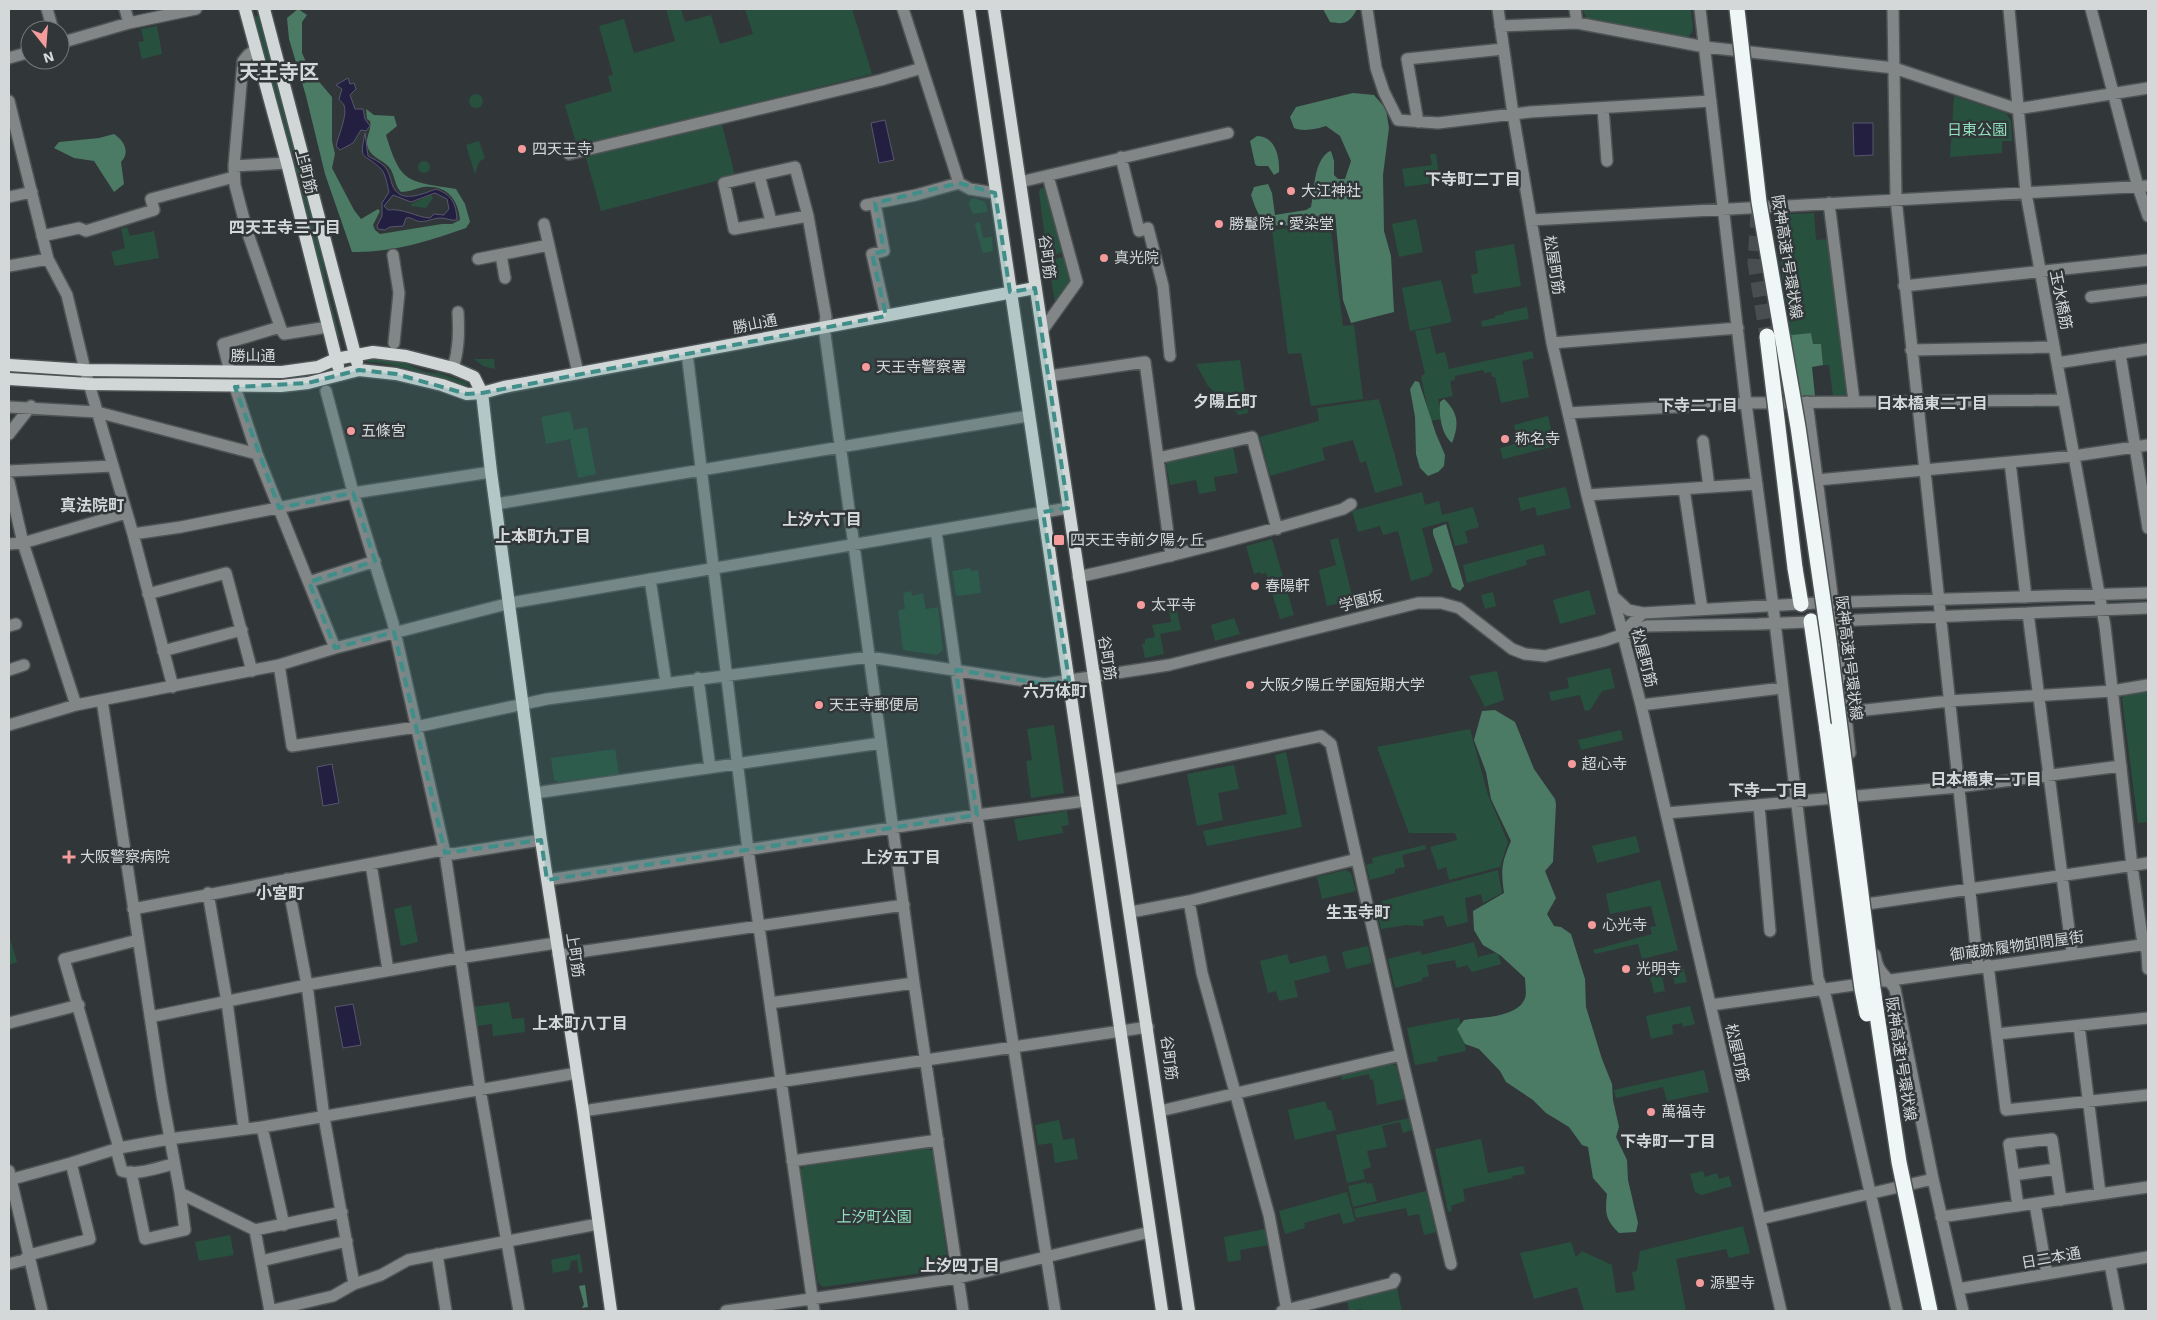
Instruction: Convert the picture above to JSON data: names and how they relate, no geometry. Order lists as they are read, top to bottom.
{
  "streets": {
    "highway": ["阪神高速1号環状線"],
    "main road": ["上町筋", "谷町筋", "勝山通"],
    "street": [
      "松屋町筋",
      "玉水橋筋",
      "学園坂",
      "御蔵跡履物卸問屋街",
      "日二本通"
    ]
  },
  "crossings": [
    ["上町筋", "勝山通"],
    ["上町筋", "学園坂"],
    ["谷町筋", "勝山通"],
    ["谷町筋", "学園坂"],
    ["松屋町筋", "学園坂"],
    ["松屋町筋", "御蔵跡履物卸問屋街"],
    ["玉水橋筋", "学園坂"],
    ["玉水橋筋", "御蔵跡履物卸問屋街"]
  ],
  "districts": [
    "天王寺区",
    "下寺町二丁目",
    "四天王寺二丁目",
    "夕陽丘町",
    "日本橋東二丁目",
    "下寺二丁目",
    "真法院町",
    "上汐六丁目",
    "上本町九丁目",
    "六万体町",
    "日本橋東一丁目",
    "下寺一丁目",
    "上汐五丁目",
    "小宮町",
    "生玉寺町",
    "上本町八丁目",
    "下寺町一丁目",
    "上汐四丁目"
  ],
  "parks": ["日東公園", "上汐町公園"],
  "places": {
    "other": [
      "四天王寺",
      "大江神社",
      "勝鬘院・愛染堂",
      "真光院",
      "天王寺警察署",
      "五條宮",
      "称名寺",
      "春陽軒",
      "太平寺",
      "大阪夕陽丘学園短期大学",
      "天王寺郵便局",
      "超心寺",
      "心光寺",
      "光明寺",
      "萬福寺",
      "源聖寺"
    ],
    "transit": ["四天王寺前夕陽ヶ丘"],
    "health": ["大阪警察病院"]
  },
  "north": "bottom"
}
